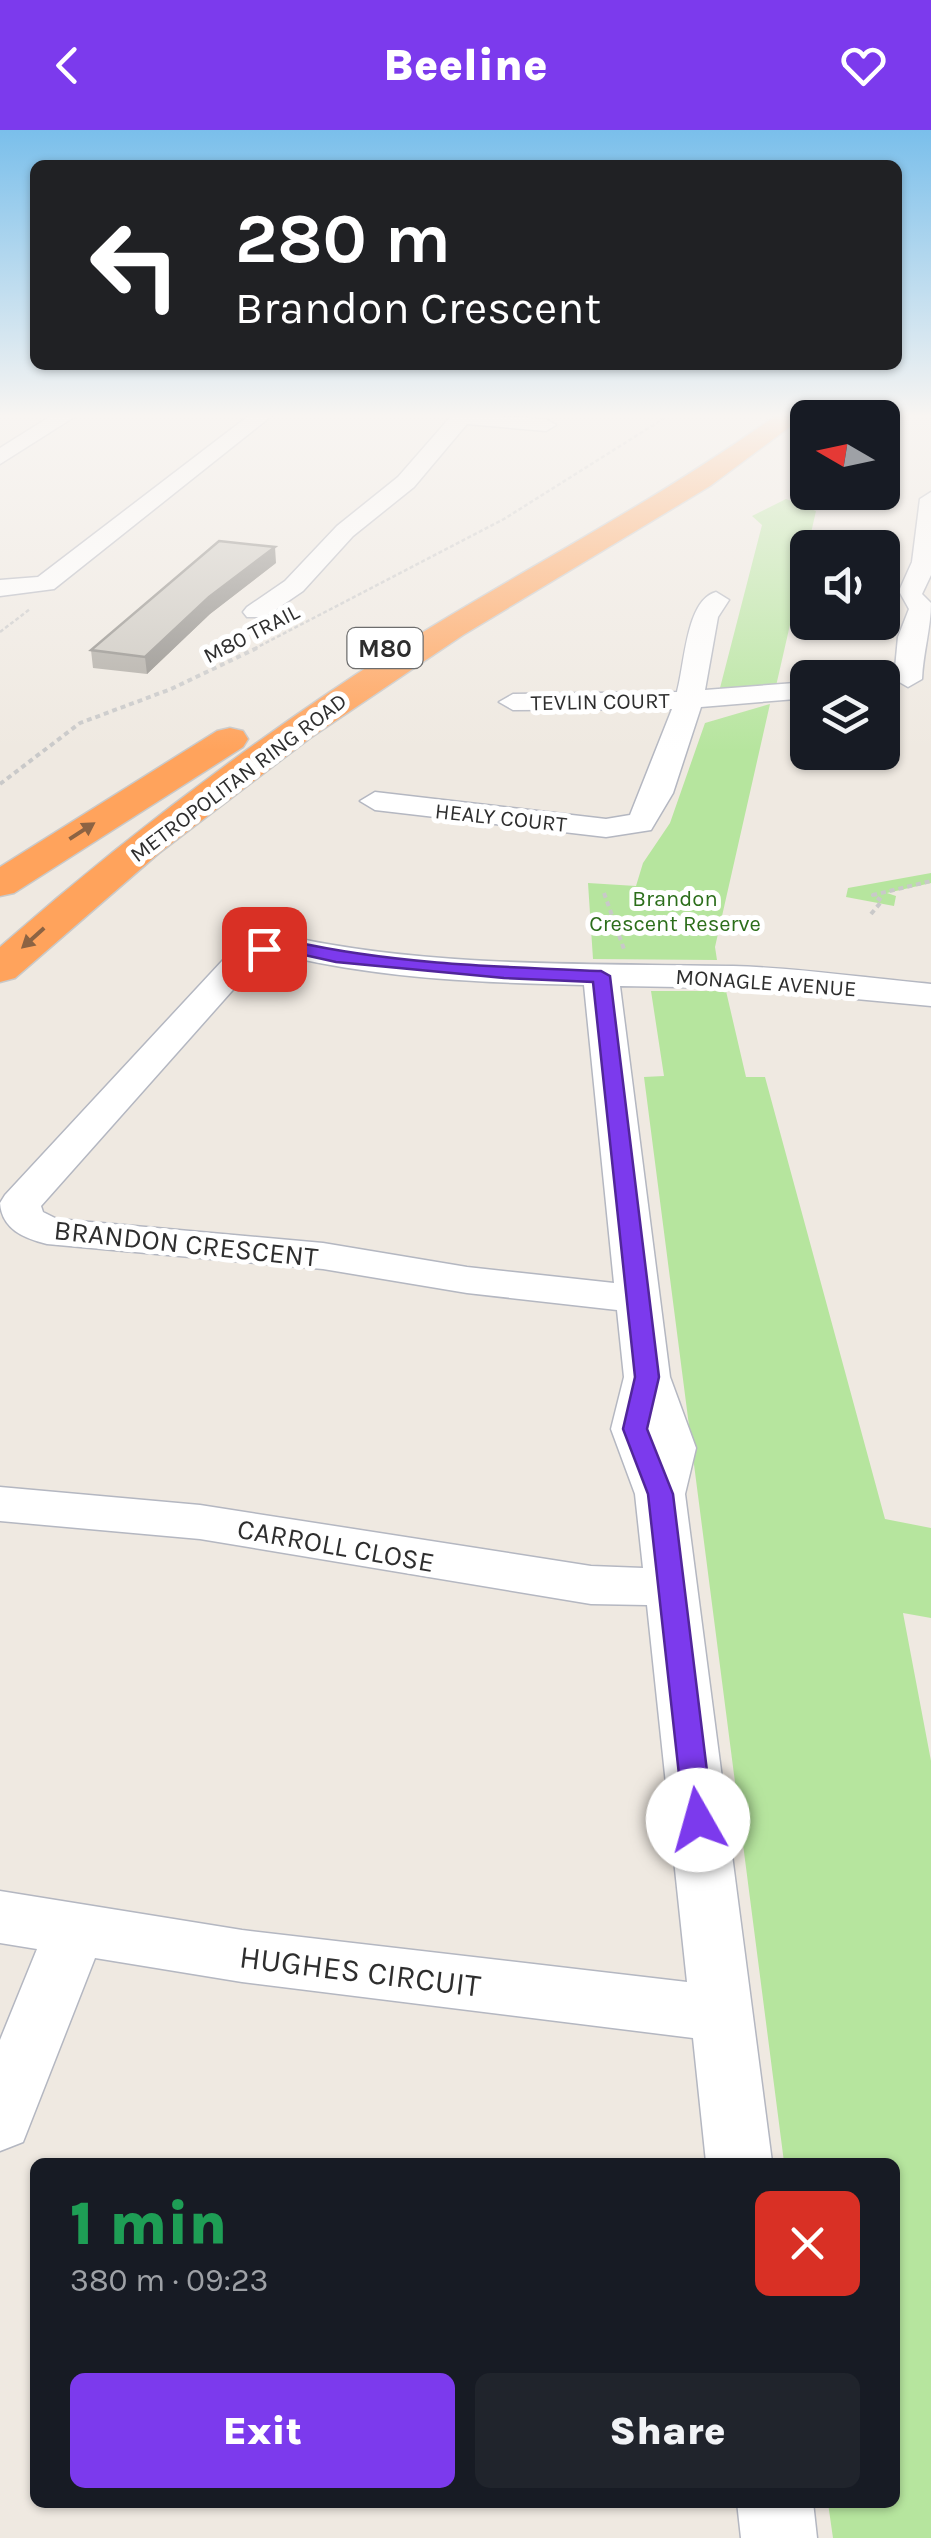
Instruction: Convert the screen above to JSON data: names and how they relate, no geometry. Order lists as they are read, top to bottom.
{
  "streets": {
    "highway": ["M80", "METROPOLITAN RING ROAD"],
    "street": [
      "TEVLIN COURT",
      "HEALY COURT",
      "MONAGLE AVENUE",
      "BRANDON CRESCENT",
      "CARROLL CLOSE",
      "HUGHES CIRCUIT"
    ],
    "path": ["M80 TRAIL"]
  },
  "crossings": [
    ["TEVLIN COURT", "HEALY COURT"],
    ["MONAGLE AVENUE", "BRANDON CRESCENT"]
  ],
  "parks": ["Brandon Crescent Reserve"],
  "north": "left",
  "page": {
    "header": "Beeline",
    "turn": ["280 m", "Brandon Crescent"],
    "heading": ["1 min", "380 m · 09:23"],
    "buttons": ["Exit", "Share"]
  }
}
